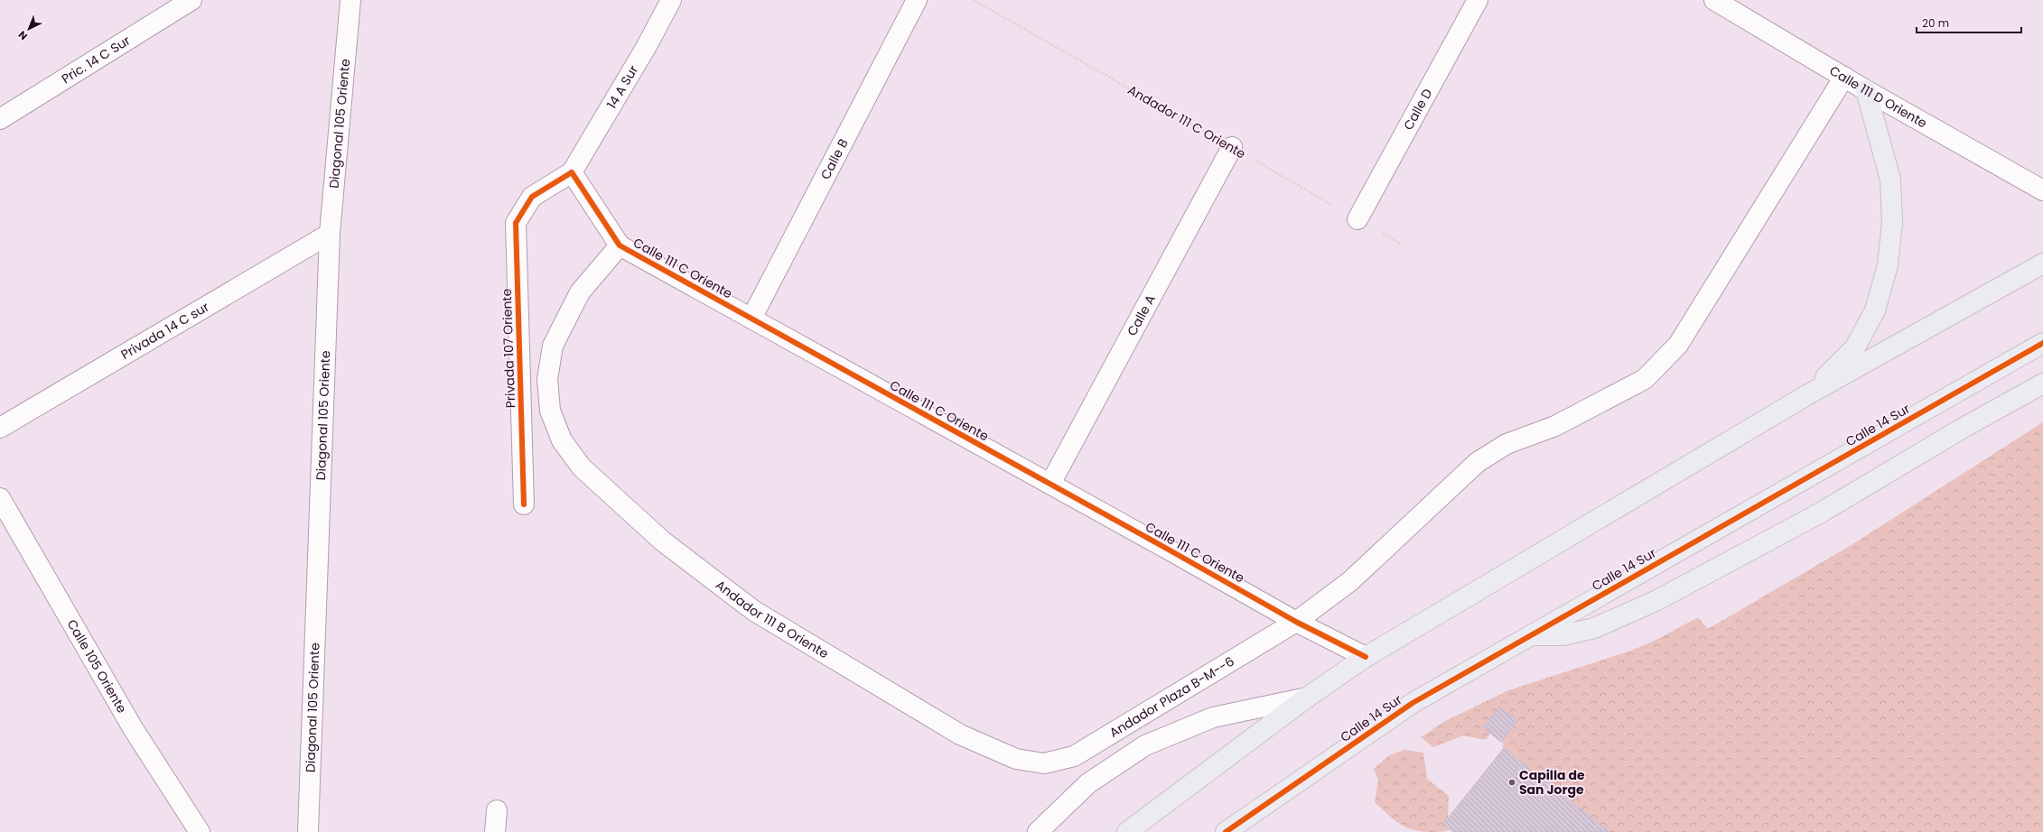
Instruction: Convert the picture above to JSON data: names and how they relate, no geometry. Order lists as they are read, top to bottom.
{
  "streets": {
    "main road": ["Calle 14 Sur"],
    "street": [
      "Pric. 14 C Sur",
      "14 A Sur",
      "Calle 111 D Oriente",
      "Calle D",
      "Diagonal 105 Oriente",
      "Calle B",
      "Calle 111 C Oriente",
      "Calle A",
      "Privada 14 C sur",
      "Privada 107 Oriente",
      "Andador 111 B Oriente",
      "Calle 105 Oriente",
      "Andador Plaza B-M--6"
    ],
    "path": ["Andador 111 C Oriente"]
  },
  "crossings": [
    ["14 A Sur", "Calle 111 C Oriente"],
    ["14 A Sur", "Privada 107 Oriente"],
    ["Calle 111 D Oriente", "Andador Plaza B-M--6"],
    ["Calle D", "Andador 111 C Oriente"],
    ["Andador 111 C Oriente", "Calle A"],
    ["Diagonal 105 Oriente", "Privada 14 C sur"],
    ["Calle B", "Calle 111 C Oriente"],
    ["Calle 111 C Oriente", "Calle A"],
    ["Calle 111 C Oriente", "Privada 107 Oriente"],
    ["Calle 111 C Oriente", "Andador 111 B Oriente"],
    ["Calle 111 C Oriente", "Andador Plaza B-M--6"],
    ["Andador 111 B Oriente", "Andador Plaza B-M--6"]
  ],
  "places": ["Capilla de San Jorge"],
  "scale_bar": "20 m",
  "north": "bottom left"
}
